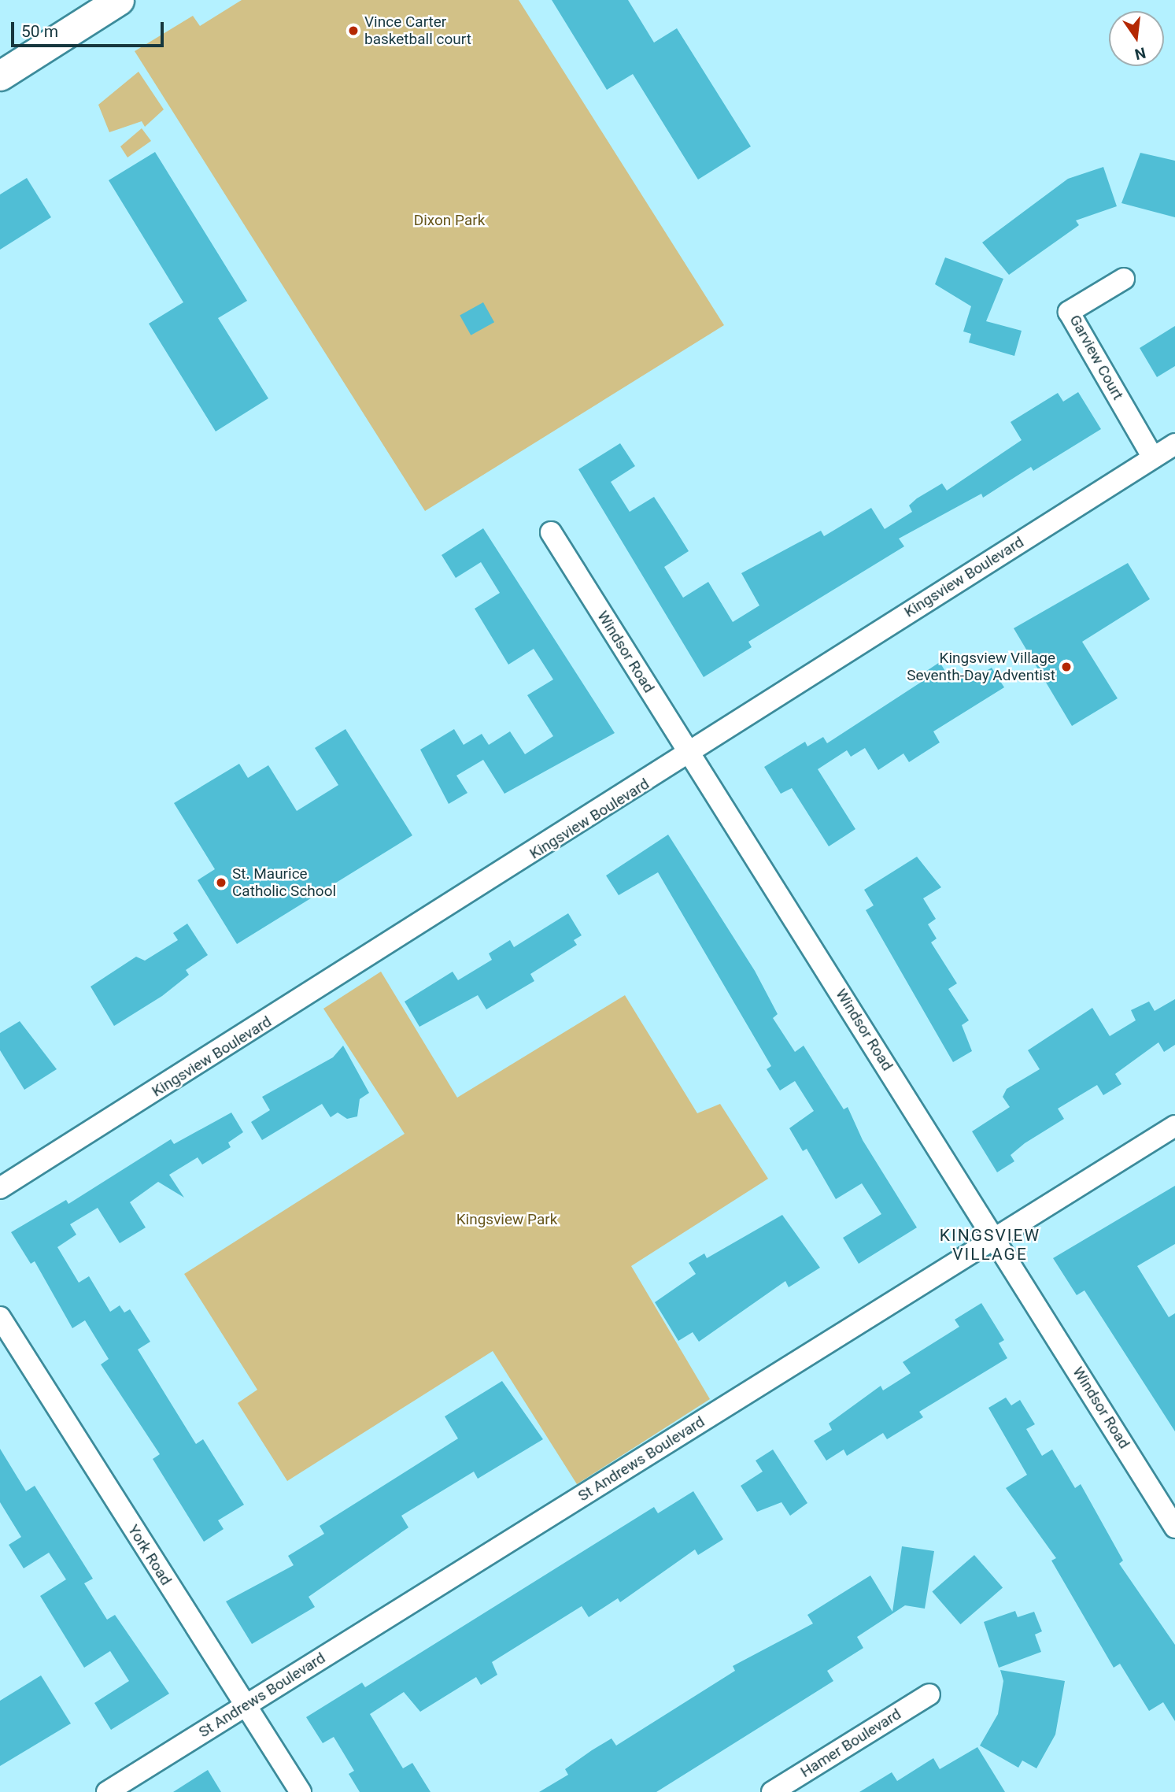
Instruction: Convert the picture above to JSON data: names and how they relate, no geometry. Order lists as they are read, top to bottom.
{
  "streets": {
    "street": [
      "Garview Court",
      "Kingsview Boulevard",
      "Windsor Road",
      "St Andrews Boulevard",
      "York Road",
      "Hamer Boulevard"
    ]
  },
  "crossings": [
    ["Garview Court", "Kingsview Boulevard"],
    ["Kingsview Boulevard", "Windsor Road"],
    ["Windsor Road", "St Andrews Boulevard"],
    ["St Andrews Boulevard", "York Road"]
  ],
  "districts": ["KINGSVIEW VILLAGE"],
  "parks": ["Dixon Park", "Kingsview Park"],
  "places": ["Vince Carter basketball court", "Kingsview Village Seventh-Day Adventist", "St. Maurice Catholic School"],
  "scale_bar": "50 m",
  "north": "bottom"
}
